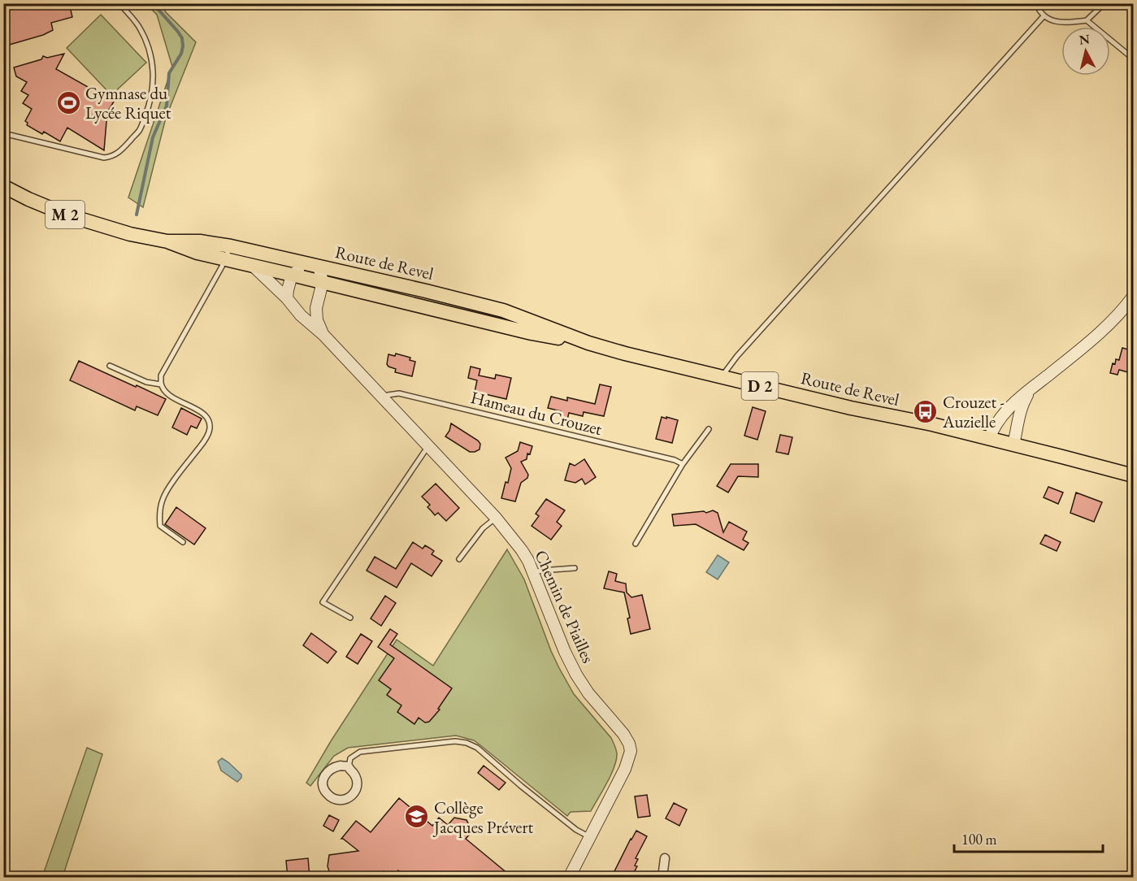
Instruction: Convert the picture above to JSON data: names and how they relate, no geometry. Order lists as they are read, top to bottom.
{
  "streets": {
    "main road": ["M 2", "Route de Revel", "D 2"],
    "street": ["Chemin de Piailles"],
    "lane": ["Hameau du Crouzet"]
  },
  "crossings": [
    ["Route de Revel", "Chemin de Piailles"],
    ["Hameau du Crouzet", "Chemin de Piailles"]
  ],
  "places": {
    "sports": ["Gymnase du Lycée Riquet"],
    "bus stop": ["Crouzet - Auzielle"],
    "school or university": ["Collège Jacques Prévert"]
  },
  "scale_bar": "100 m",
  "north": "top"
}
